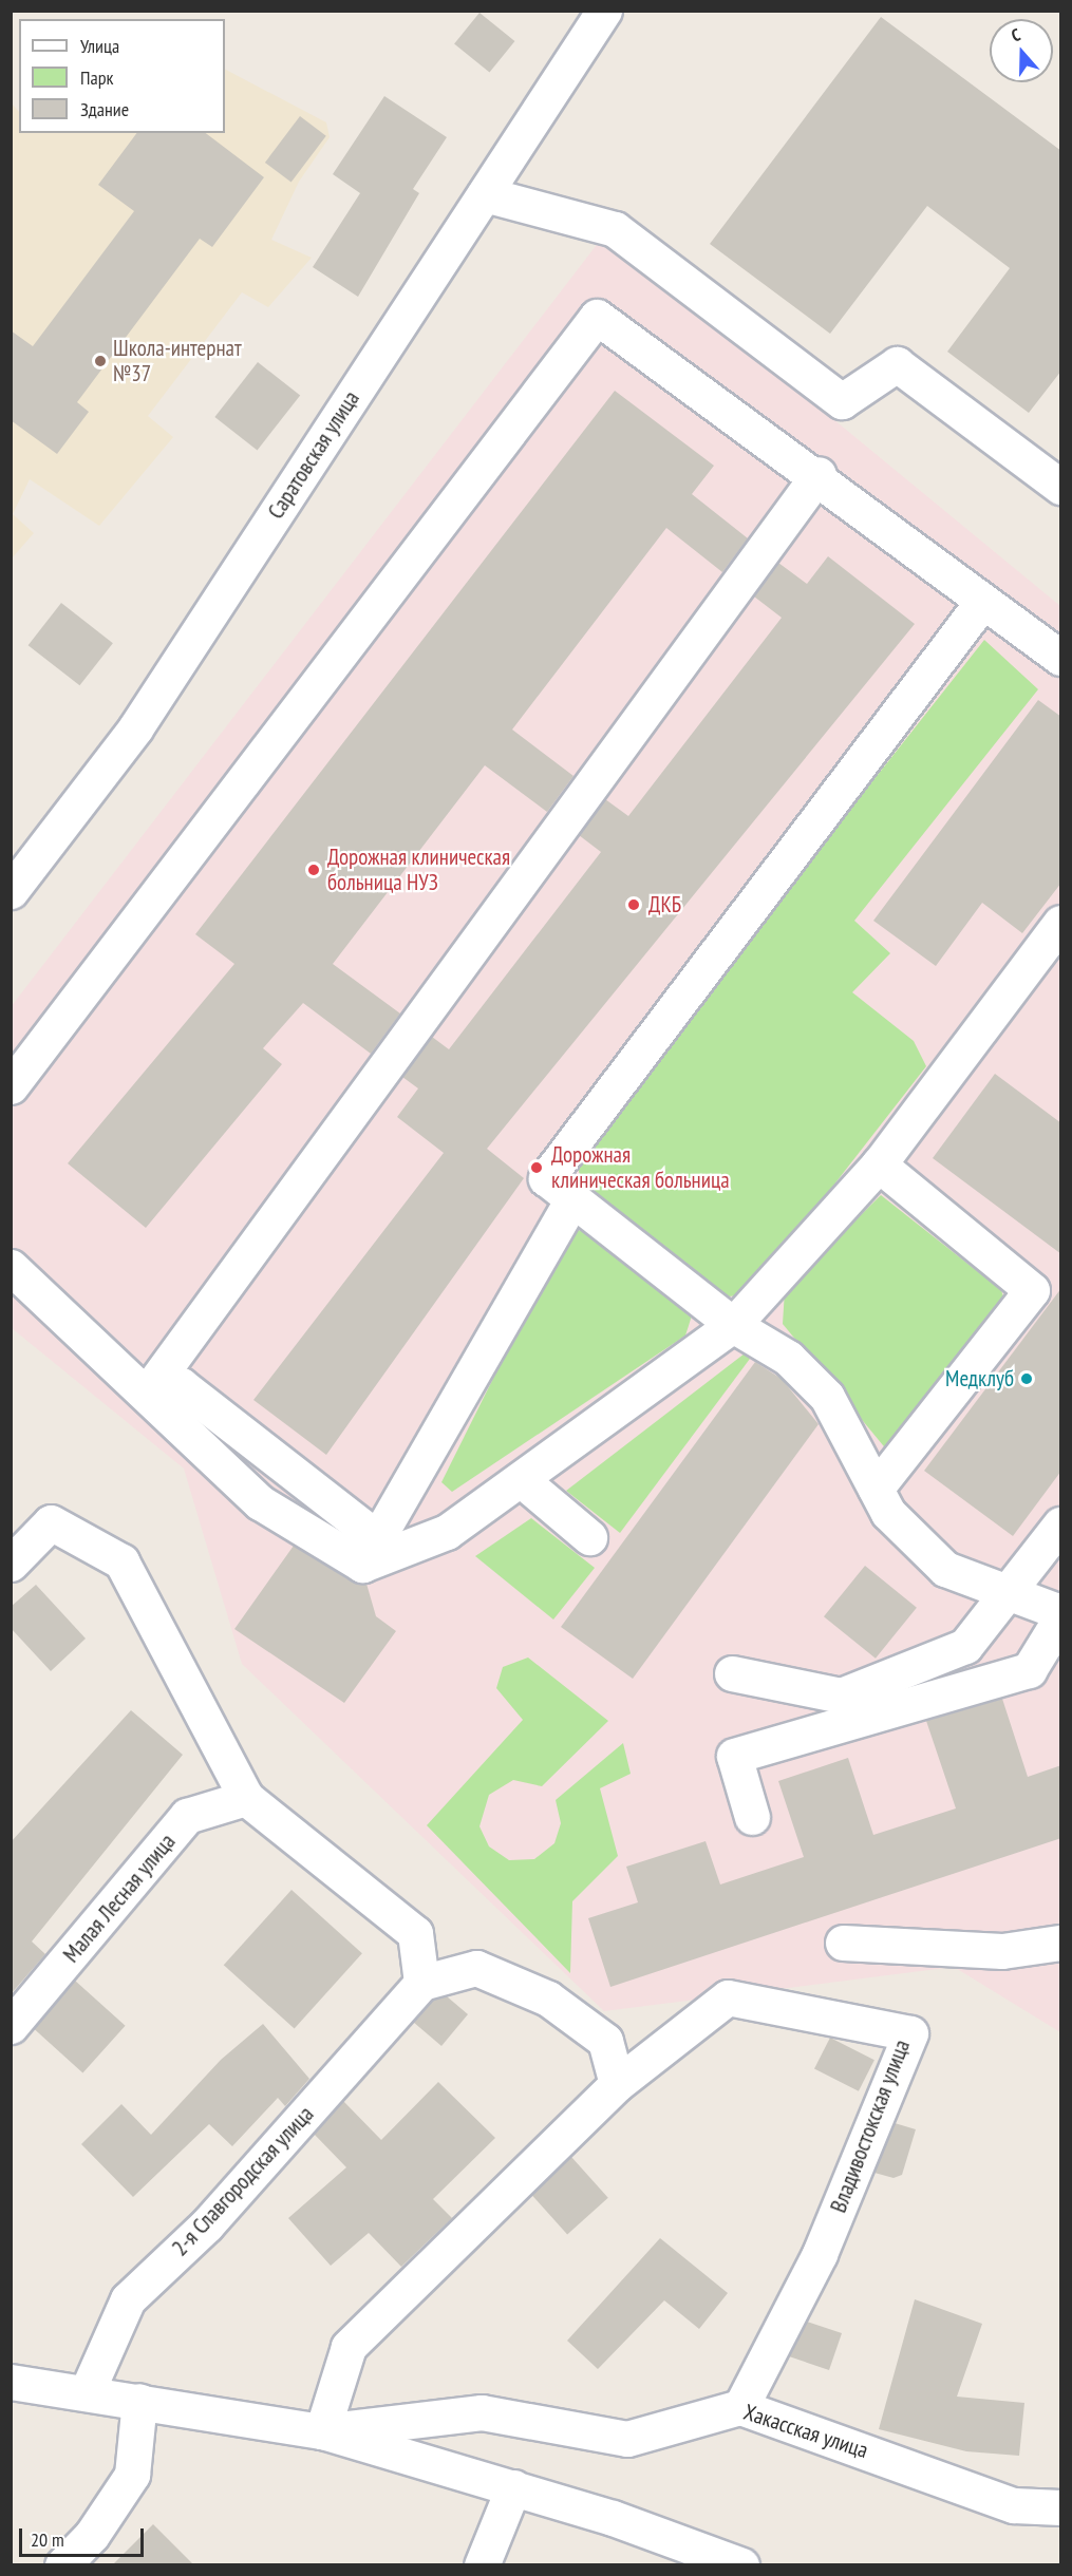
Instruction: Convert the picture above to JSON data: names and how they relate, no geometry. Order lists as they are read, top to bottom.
{
  "streets": {
    "street": [
      "Саратовская улица",
      "Малая Лесная улица",
      "Владивостокская улица",
      "2-я Славгородская улица",
      "Хакасская улица"
    ]
  },
  "crossings": [
    ["Владивостокская улица", "Хакасская улица"]
  ],
  "places": [
    "Школа-интернат №37",
    "Дорожная клиническая больница НУЗ",
    "ДКБ",
    "Дорожная клиническая больница",
    "Медклуб"
  ],
  "legend": ["Улица", "Парк", "Здание"],
  "scale_bar": "20 m",
  "north": "top"
}
